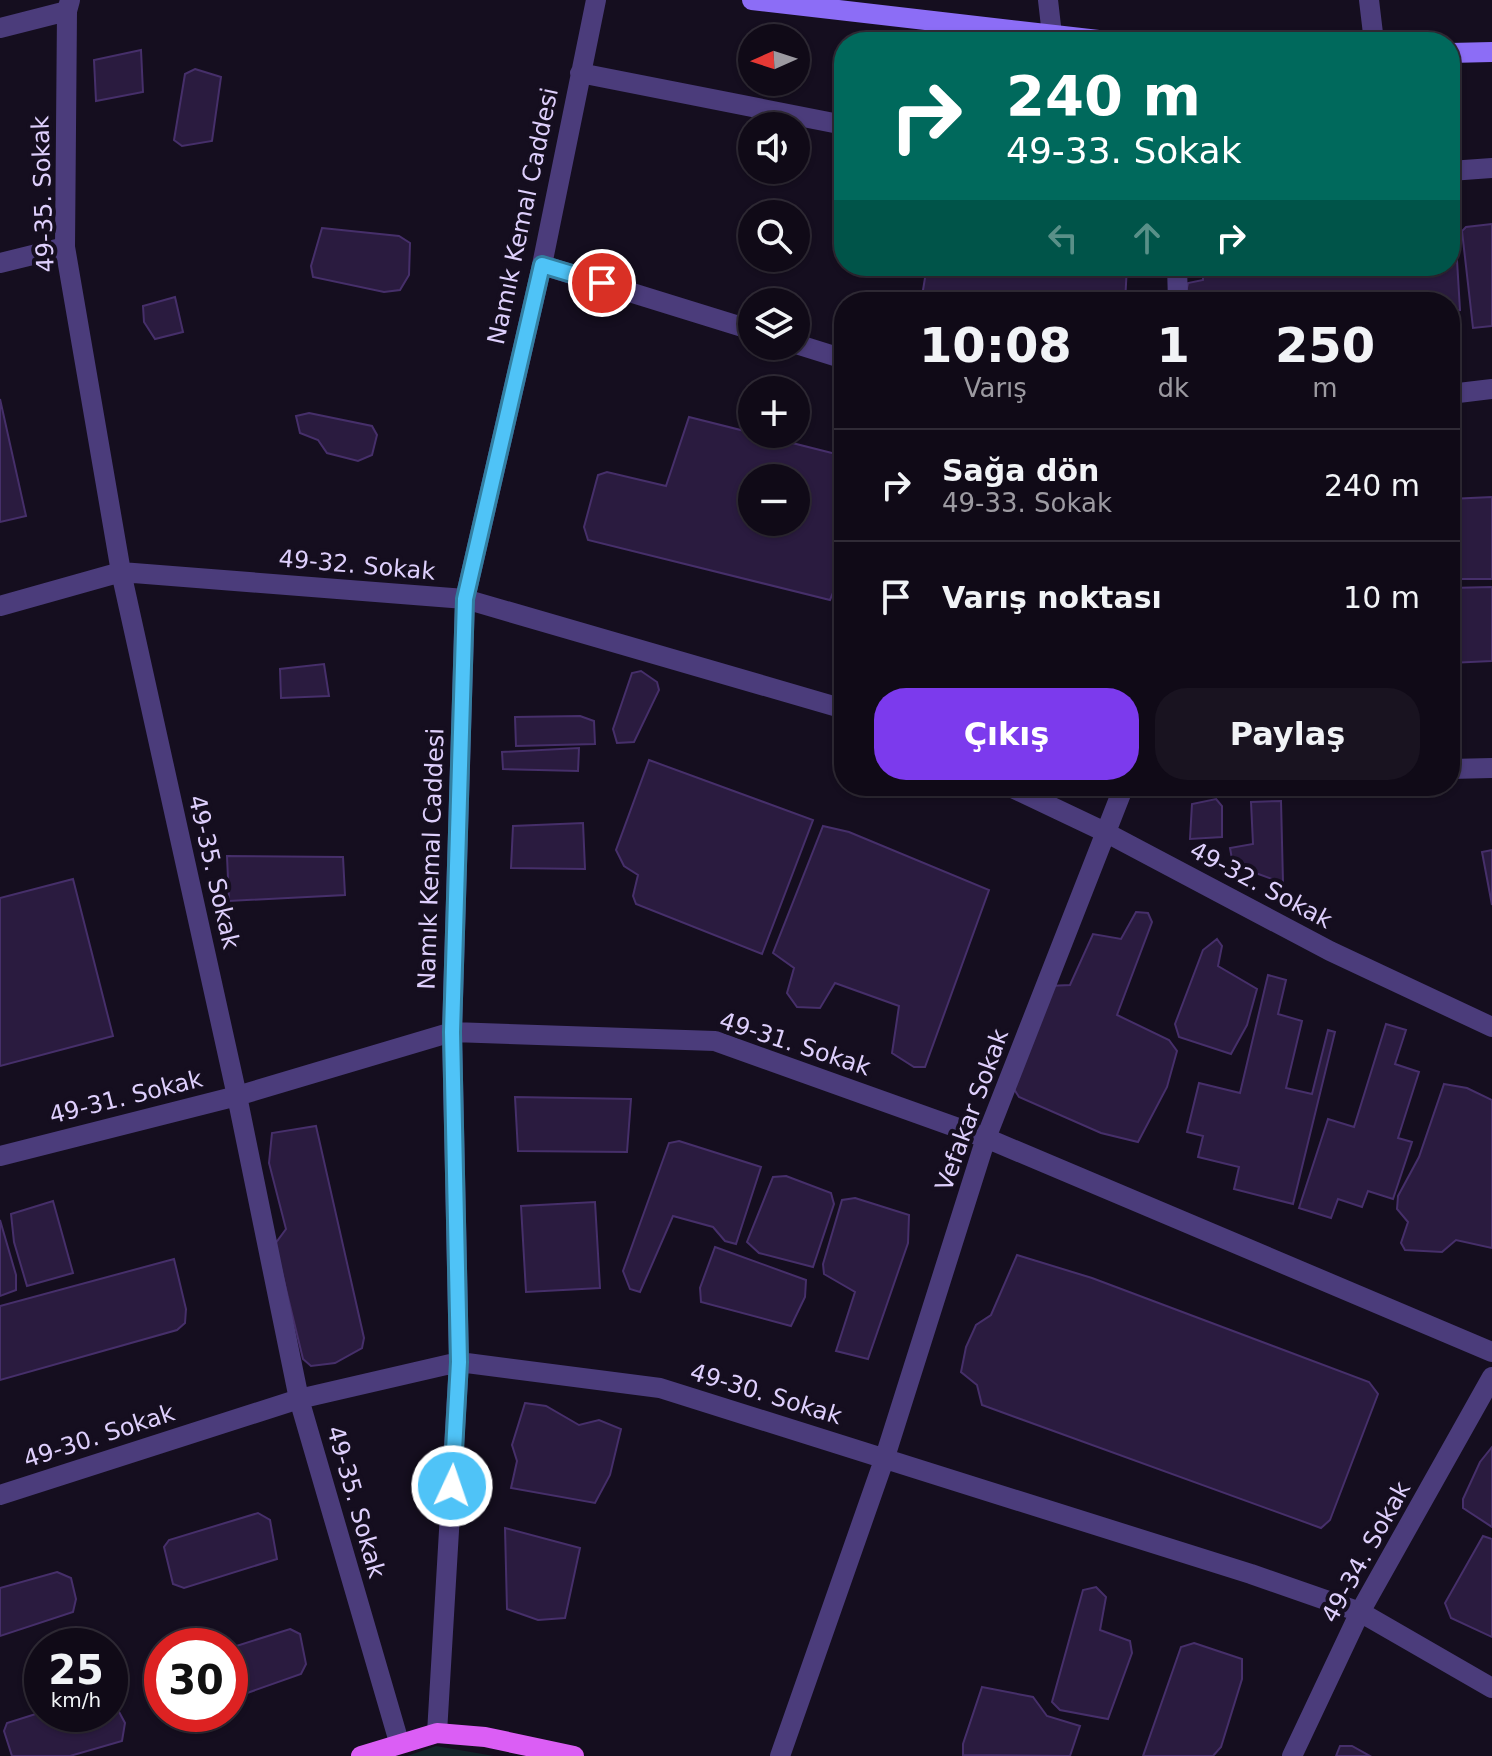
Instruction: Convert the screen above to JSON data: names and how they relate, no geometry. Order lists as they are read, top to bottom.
{
  "streets": {
    "street": [
      "49-35. Sokak",
      "Namık Kemal Caddesi",
      "49-32. Sokak",
      "49-31. Sokak",
      "Vefakar Sokak",
      "49-30. Sokak",
      "49-34. Sokak"
    ]
  },
  "crossings": [
    ["49-35. Sokak", "49-32. Sokak"],
    ["49-35. Sokak", "49-31. Sokak"],
    ["49-35. Sokak", "49-30. Sokak"],
    ["Namık Kemal Caddesi", "49-32. Sokak"],
    ["Namık Kemal Caddesi", "49-31. Sokak"],
    ["Namık Kemal Caddesi", "49-30. Sokak"],
    ["49-32. Sokak", "Vefakar Sokak"],
    ["49-31. Sokak", "Vefakar Sokak"],
    ["Vefakar Sokak", "49-30. Sokak"],
    ["49-30. Sokak", "49-34. Sokak"]
  ],
  "north": "left",
  "page": {
    "map_buttons": ["+", "−"],
    "turn": ["240 m", "49-33. Sokak"],
    "eta": [
      "10:08",
      "Varış",
      "1",
      "dk",
      "250",
      "m"
    ],
    "list": [
      {
        "name": "Sağa dön",
        "note": "49-33. Sokak",
        "value": "240 m"
      },
      {
        "name": "Varış noktası",
        "value": "10 m"
      }
    ],
    "buttons": ["Çıkış", "Paylaş"],
    "speed": "25 km/h",
    "limit": "30"
  }
}
